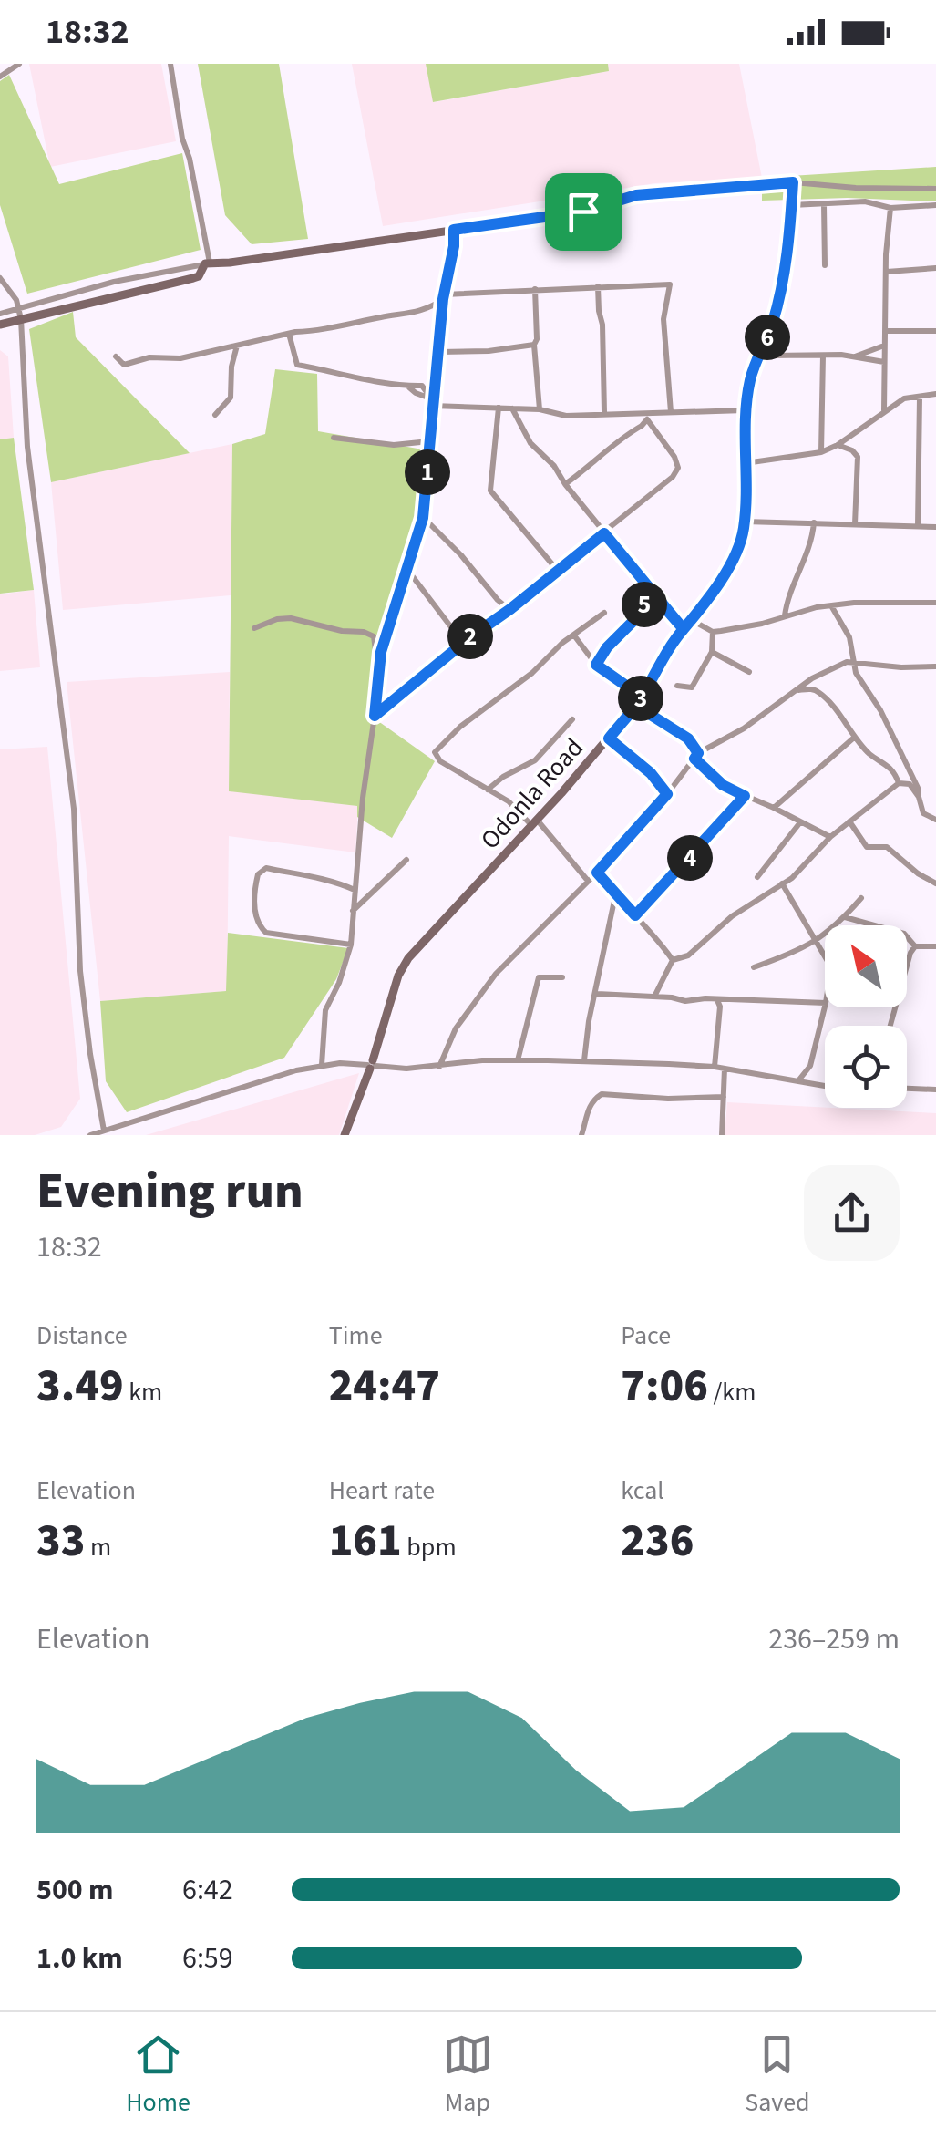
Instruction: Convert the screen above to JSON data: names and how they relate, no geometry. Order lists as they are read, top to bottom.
{
  "streets": {
    "street": ["Odonla Road"]
  },
  "north": "top left",
  "page": {
    "status": "18:32",
    "pins": [
      "6",
      "1",
      "5",
      "2",
      "3",
      "4"
    ],
    "heading": ["Evening run", "18:32"],
    "stats": [
      ["Distance", "3.49 km"],
      ["Time", "24:47"],
      ["Pace", "7:06 /km"],
      ["Elevation", "33 m"],
      ["Heart rate", "161 bpm"],
      ["kcal", "236"]
    ],
    "chart": ["Elevation", "236–259 m"],
    "list": [
      {
        "name": "500 m",
        "note": "6:42"
      },
      {
        "name": "1.0 km",
        "note": "6:59"
      }
    ],
    "tabs": ["Home", "Map", "Saved"]
  }
}
